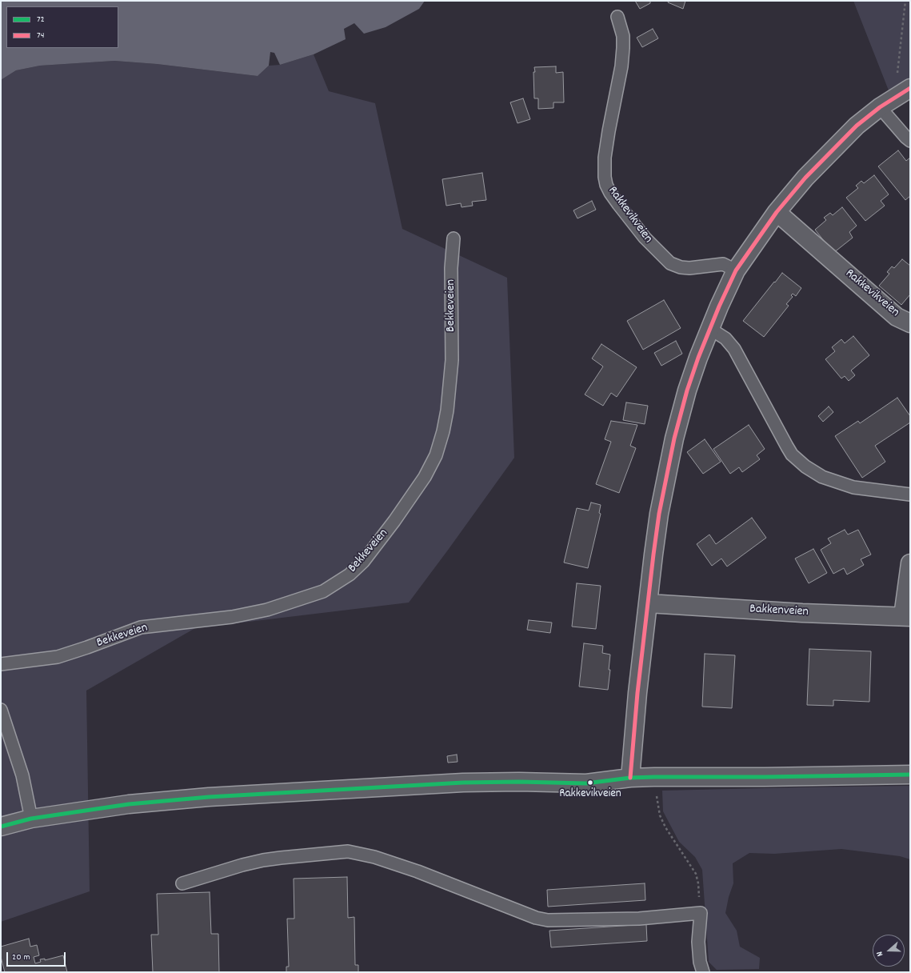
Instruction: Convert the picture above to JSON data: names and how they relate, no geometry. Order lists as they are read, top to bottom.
{
  "streets": {
    "street": ["Rakkevikveien", "Bakkenveien"],
    "lane": ["Bekkeveien"]
  },
  "places": ["Rakkevikveien"],
  "lines": ["transit line 74", "transit line 72"],
  "legend": ["72", "74"],
  "scale_bar": "20 m",
  "north": "left"
}
